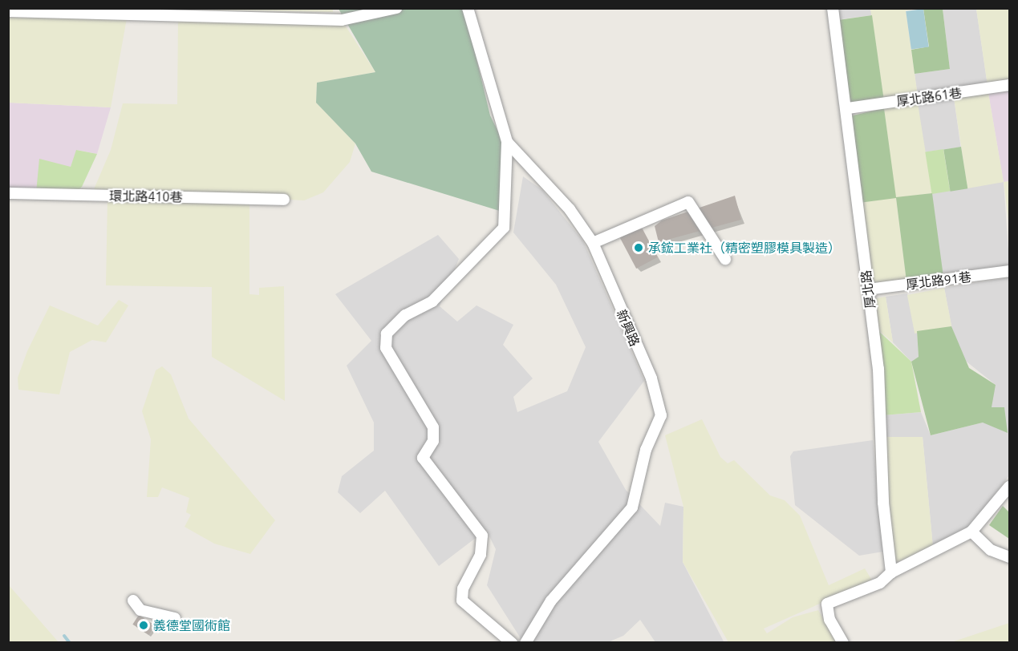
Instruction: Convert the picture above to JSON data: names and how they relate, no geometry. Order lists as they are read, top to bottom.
{
  "streets": {
    "street": [
      "厚北路61巷",
      "環北路410巷",
      "厚北路91巷",
      "厚北路",
      "新興路"
    ]
  },
  "crossings": [
    ["厚北路61巷", "厚北路"],
    ["厚北路91巷", "厚北路"]
  ],
  "places": ["承鋐工業社（精密塑膠模具製造）", "義德堂國術館"]
}
